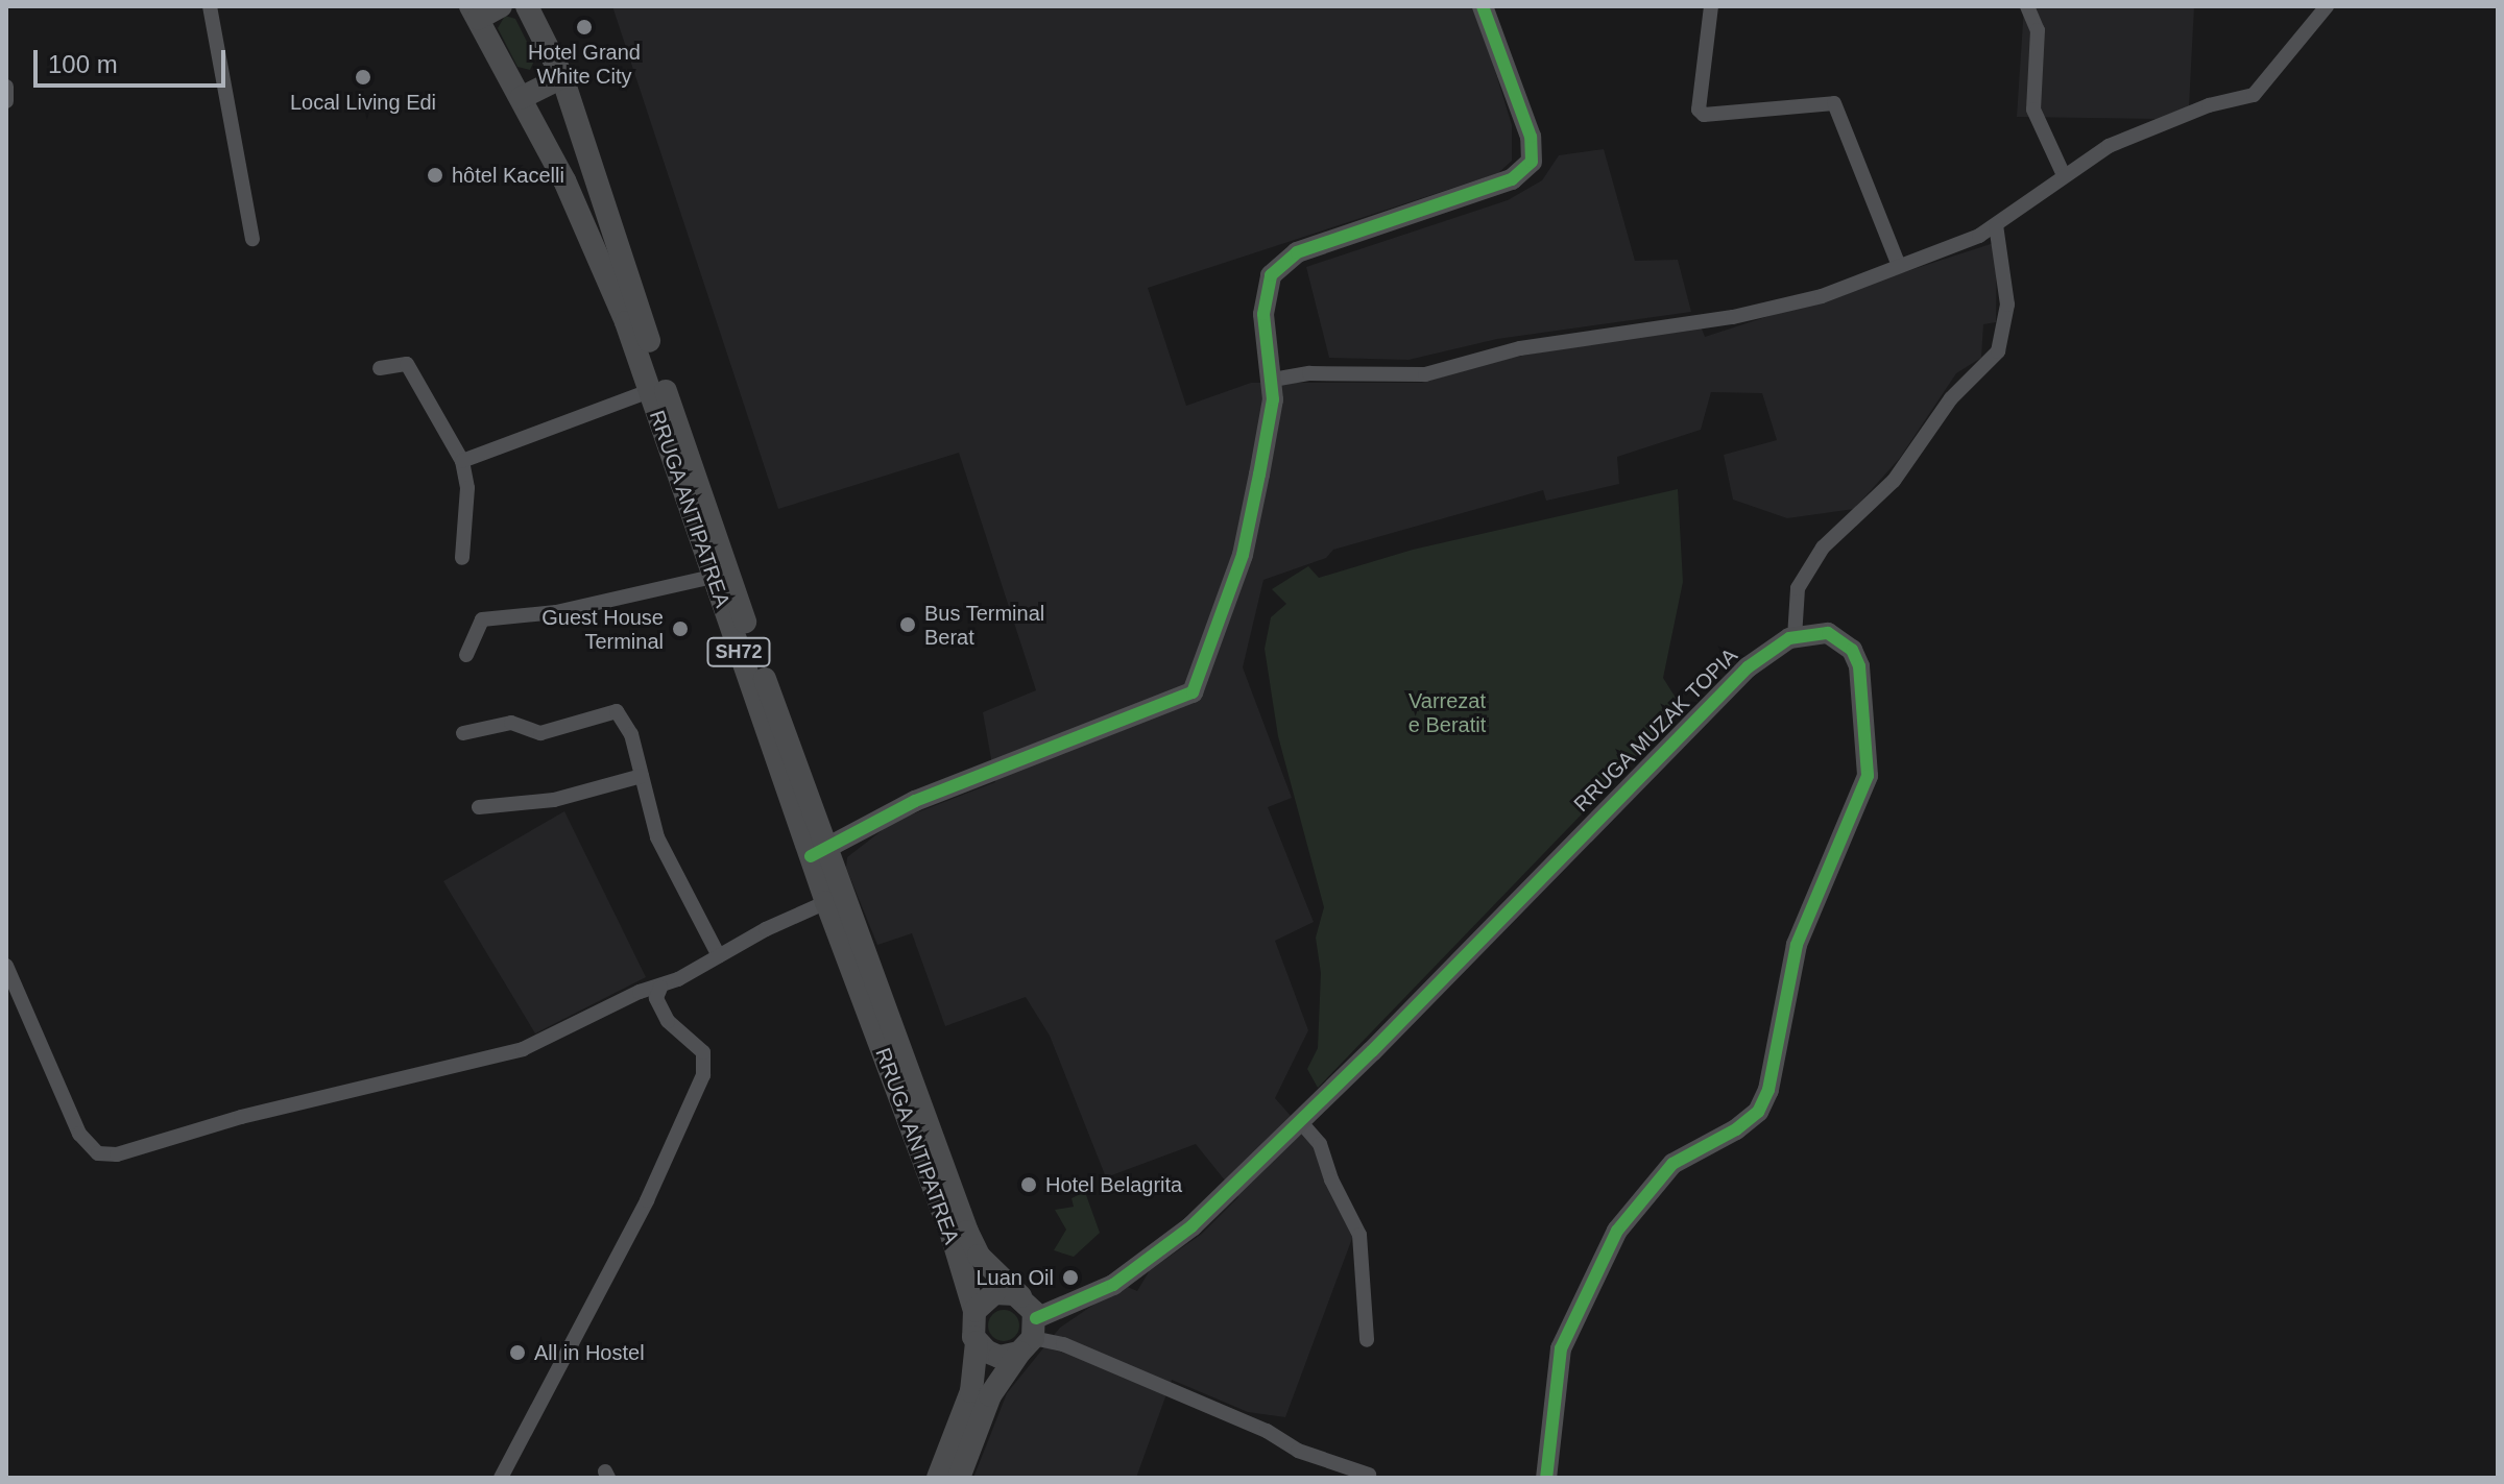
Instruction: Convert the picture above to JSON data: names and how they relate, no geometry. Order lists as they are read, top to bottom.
{
  "streets": {
    "main road": ["RRUGA ANTIPATREA", "SH72"],
    "street": ["RRUGA MUZAK TOPIA"]
  },
  "crossings": [
    ["RRUGA ANTIPATREA", "RRUGA MUZAK TOPIA"]
  ],
  "parks": ["Varrezat e Beratit"],
  "places": [
    "Hotel Grand White City",
    "Local Living Edi",
    "hôtel Kacelli",
    "Bus Terminal Berat",
    "Guest House Terminal",
    "Hotel Belagrita",
    "Luan Oil",
    "All in Hostel"
  ],
  "scale_bar": "100 m"
}
